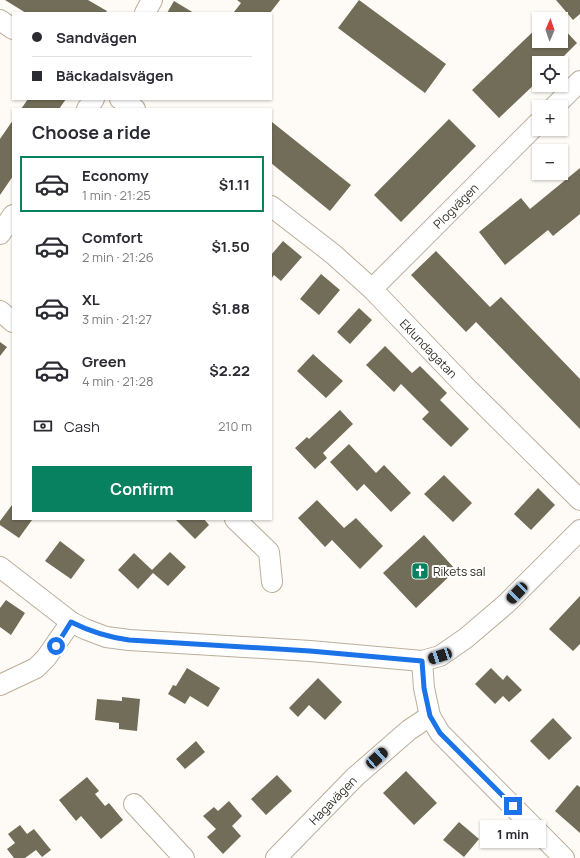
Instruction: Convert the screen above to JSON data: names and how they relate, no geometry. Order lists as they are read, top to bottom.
{
  "streets": {
    "street": ["Plogvägen", "Eklundagatan", "Hagavägen"]
  },
  "crossings": [
    ["Plogvägen", "Eklundagatan"]
  ],
  "places": {
    "church": ["Rikets sal"]
  },
  "north": "top",
  "page": {
    "map_buttons": ["+", "−"],
    "banner": ["Sandvägen", "Bäckadalsvägen"],
    "heading": "Choose a ride",
    "list": [
      {
        "name": "Economy",
        "note": "1 min · 21:25",
        "value": "$1.11"
      },
      {
        "name": "Comfort",
        "note": "2 min · 21:26",
        "value": "$1.50"
      },
      {
        "name": "XL",
        "note": "3 min · 21:27",
        "value": "$1.88"
      },
      {
        "name": "Green",
        "note": "4 min · 21:28",
        "value": "$2.22"
      }
    ],
    "pay": ["Cash", "210 m"],
    "buttons": "Confirm",
    "bubble": "1 min"
  }
}
